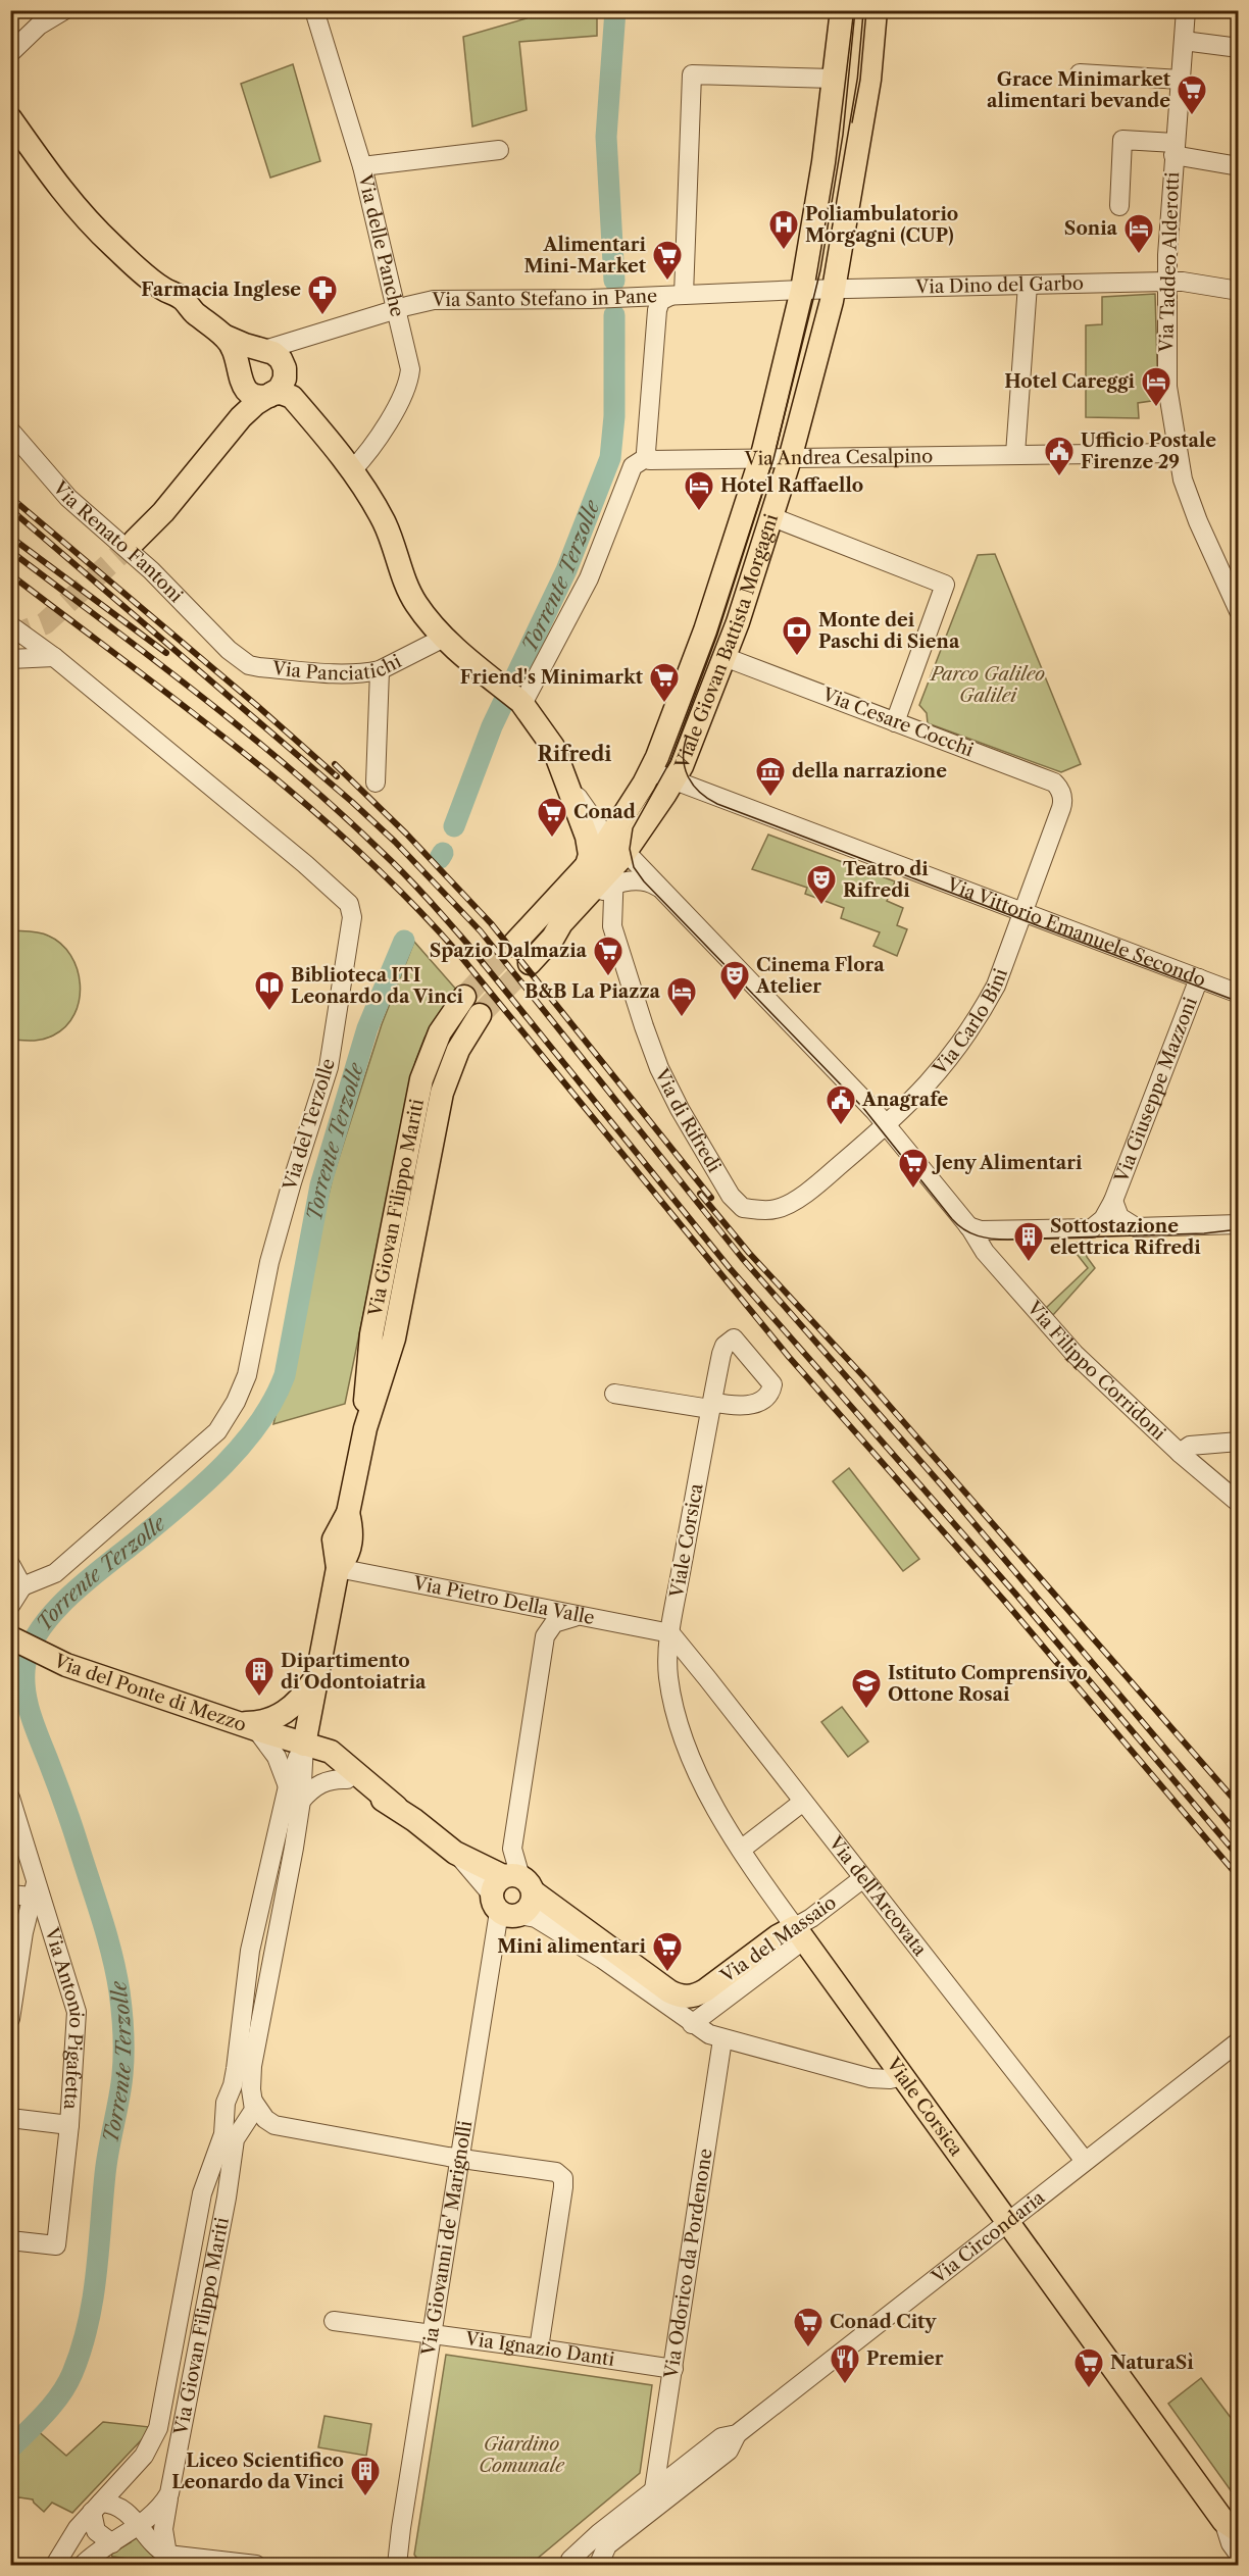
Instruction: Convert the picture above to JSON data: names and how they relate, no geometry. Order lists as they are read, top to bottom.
{
  "streets": {
    "main road": [
      "Viale Giovan Battista Morgagni",
      "Via Giovan Filippo Mariti",
      "Viale Corsica",
      "Via del Ponte di Mezzo",
      "Via del Massaio"
    ],
    "street": [
      "Via delle Panche",
      "Via Taddeo Alderotti",
      "Via Dino del Garbo",
      "Via Santo Stefano in Pane",
      "Via Andrea Cesalpino",
      "Via Renato Fantoni",
      "Via Panciatichi",
      "Via Cesare Cocchi",
      "Via Vittorio Emanuele Secondo",
      "Via Carlo Bini",
      "Via Giuseppe Mazzoni",
      "Via di Rifredi",
      "Via del Terzolle",
      "Via Filippo Corridoni",
      "Via Pietro Della Valle",
      "Via dell'Arcovata",
      "Via Antonio Pigafetta",
      "Via Circondaria",
      "Via Giovanni de' Marignolli",
      "Via Odorico da Pordenone",
      "Via Ignazio Danti"
    ]
  },
  "crossings": [
    ["Via delle Panche", "Via Santo Stefano in Pane"],
    ["Via Taddeo Alderotti", "Via Dino del Garbo"],
    ["Via Taddeo Alderotti", "Via Andrea Cesalpino"],
    ["Via Dino del Garbo", "Viale Giovan Battista Morgagni"],
    ["Via Santo Stefano in Pane", "Viale Giovan Battista Morgagni"],
    ["Via Andrea Cesalpino", "Viale Giovan Battista Morgagni"],
    ["Via Renato Fantoni", "Via Panciatichi"],
    ["Viale Giovan Battista Morgagni", "Via Cesare Cocchi"],
    ["Viale Giovan Battista Morgagni", "Via Vittorio Emanuele Secondo"],
    ["Viale Giovan Battista Morgagni", "Via di Rifredi"],
    ["Viale Giovan Battista Morgagni", "Via Filippo Corridoni"],
    ["Via Cesare Cocchi", "Via Carlo Bini"],
    ["Via Vittorio Emanuele Secondo", "Via Carlo Bini"],
    ["Via Vittorio Emanuele Secondo", "Via Giuseppe Mazzoni"],
    ["Via Carlo Bini", "Via di Rifredi"],
    ["Via Carlo Bini", "Via Filippo Corridoni"],
    ["Via Giuseppe Mazzoni", "Via Filippo Corridoni"],
    ["Via di Rifredi", "Via Filippo Corridoni"],
    ["Via Giovan Filippo Mariti", "Via Pietro Della Valle"],
    ["Via Giovan Filippo Mariti", "Via del Ponte di Mezzo"],
    ["Viale Corsica", "Via Pietro Della Valle"],
    ["Viale Corsica", "Via del Ponte di Mezzo"],
    ["Viale Corsica", "Via dell'Arcovata"],
    ["Viale Corsica", "Via del Massaio"],
    ["Viale Corsica", "Via Circondaria"],
    ["Via Pietro Della Valle", "Via dell'Arcovata"],
    ["Via Pietro Della Valle", "Via Giovanni de' Marignolli"],
    ["Via del Ponte di Mezzo", "Via del Massaio"],
    ["Via del Ponte di Mezzo", "Via Giovanni de' Marignolli"],
    ["Via del Ponte di Mezzo", "Via Odorico da Pordenone"],
    ["Via dell'Arcovata", "Via del Massaio"],
    ["Via dell'Arcovata", "Via Circondaria"],
    ["Via Circondaria", "Via Odorico da Pordenone"],
    ["Via Giovanni de' Marignolli", "Via Ignazio Danti"],
    ["Via Odorico da Pordenone", "Via Ignazio Danti"]
  ],
  "districts": ["Rifredi"],
  "water": ["Torrente Terzolle"],
  "parks": ["Parco Galileo Galilei", "Giardino Comunale"],
  "places": {
    "supermarket": [
      "Grace Minimarket alimentari bevande",
      "Alimentari Mini-Market",
      "Friend's Minimarkt",
      "Conad",
      "Spazio Dalmazia",
      "Jeny Alimentari",
      "Mini alimentari",
      "Conad City",
      "NaturaSì"
    ],
    "hospital": ["Poliambulatorio Morgagni (CUP)"],
    "hotel": [
      "Sonia",
      "Hotel Careggi",
      "Hotel Raffaello",
      "B&B La Piazza"
    ],
    "pharmacy": ["Farmacia Inglese"],
    "public building": ["Ufficio Postale Firenze 29", "Anagrafe"],
    "bank": ["Monte dei Paschi di Siena"],
    "museum": ["della narrazione"],
    "theatre": ["Teatro di Rifredi", "Cinema Flora Atelier"],
    "library": ["Biblioteca ITI Leonardo da Vinci"],
    "building": ["Sottostazione elettrica Rifredi", "Dipartimento di Odontoiatria", "Liceo Scientifico Leonardo da Vinci"],
    "school or university": ["Istituto Comprensivo Ottone Rosai"],
    "restaurant": ["Premier"]
  }
}
